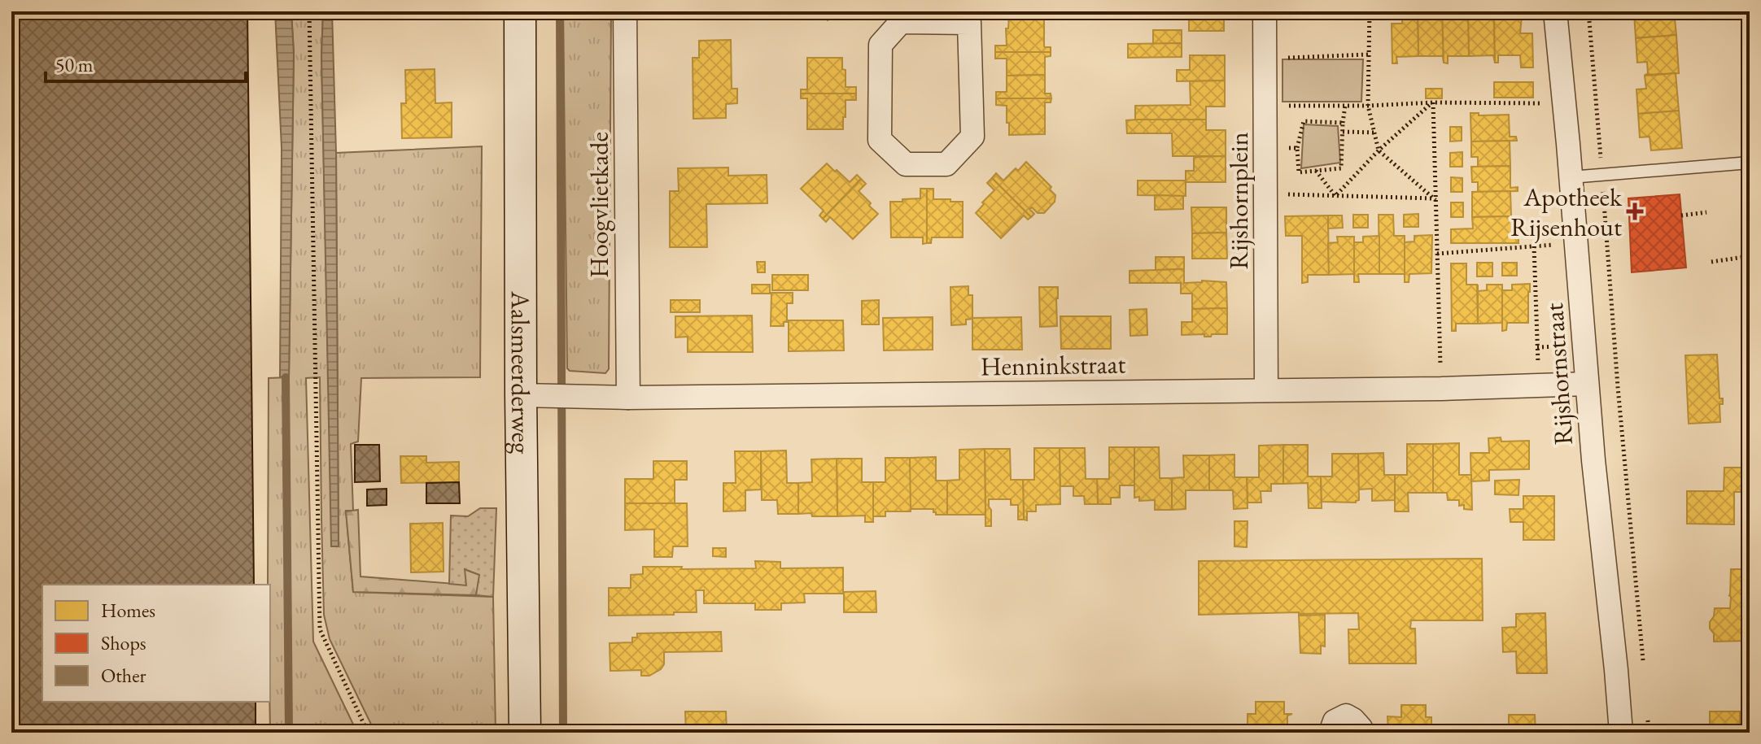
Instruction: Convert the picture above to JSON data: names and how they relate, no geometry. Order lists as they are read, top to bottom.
{
  "streets": {
    "street": [
      "Rijshornplein",
      "Hoogvlietkade",
      "Henninkstraat",
      "Aalsmeerderweg",
      "Rijshornstraat"
    ]
  },
  "crossings": [
    ["Rijshornplein", "Henninkstraat"],
    ["Hoogvlietkade", "Henninkstraat"],
    ["Henninkstraat", "Aalsmeerderweg"],
    ["Henninkstraat", "Rijshornstraat"]
  ],
  "places": {
    "health": ["Apotheek Rijsenhout"]
  },
  "legend": ["Homes", "Shops", "Other"],
  "scale_bar": "50 m"
}
